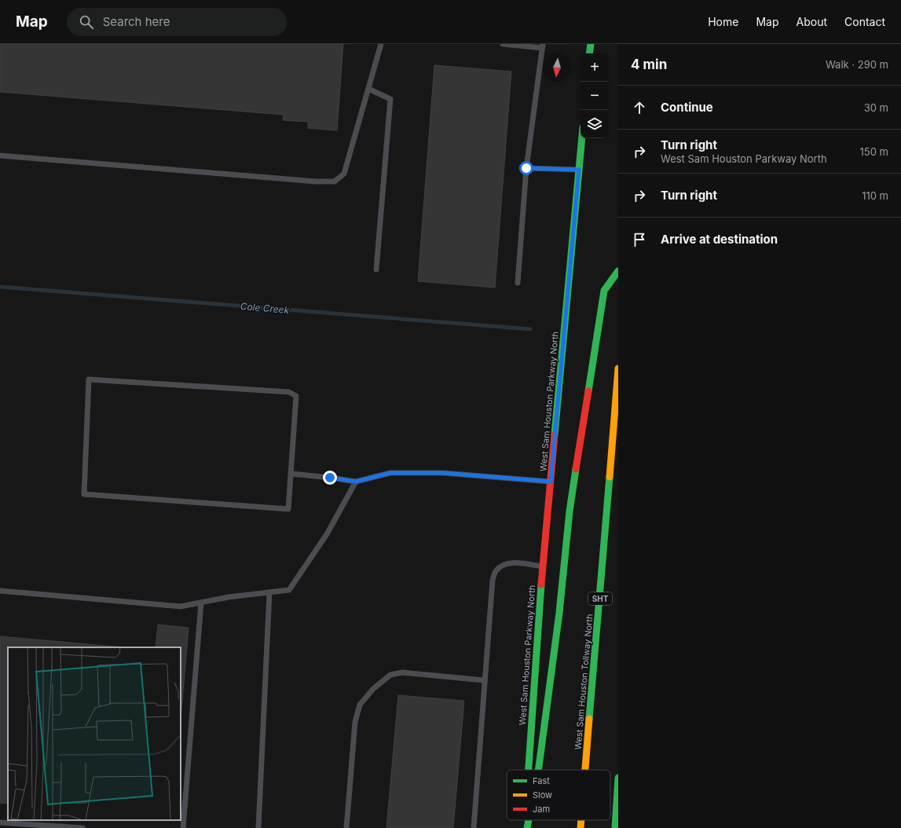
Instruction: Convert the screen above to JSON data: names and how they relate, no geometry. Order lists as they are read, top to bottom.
{
  "streets": {
    "main road": ["West Sam Houston Parkway North", "SHT", "West Sam Houston Tollway North"]
  },
  "water": ["Cole Creek"],
  "legend": ["Fast", "Slow", "Jam"],
  "north": "bottom",
  "page": {
    "header": "Map",
    "search": "Search here",
    "nav": [
      "Home",
      "Map",
      "About",
      "Contact"
    ],
    "heading": ["4 min", "Walk · 290 m"],
    "map_buttons": ["+", "−"],
    "list": [
      ["Continue", "30 m"],
      ["Turn right", "West Sam Houston Parkway North", "150 m"],
      ["Turn right", "110 m"],
      "Arrive at destination"
    ]
  }
}
